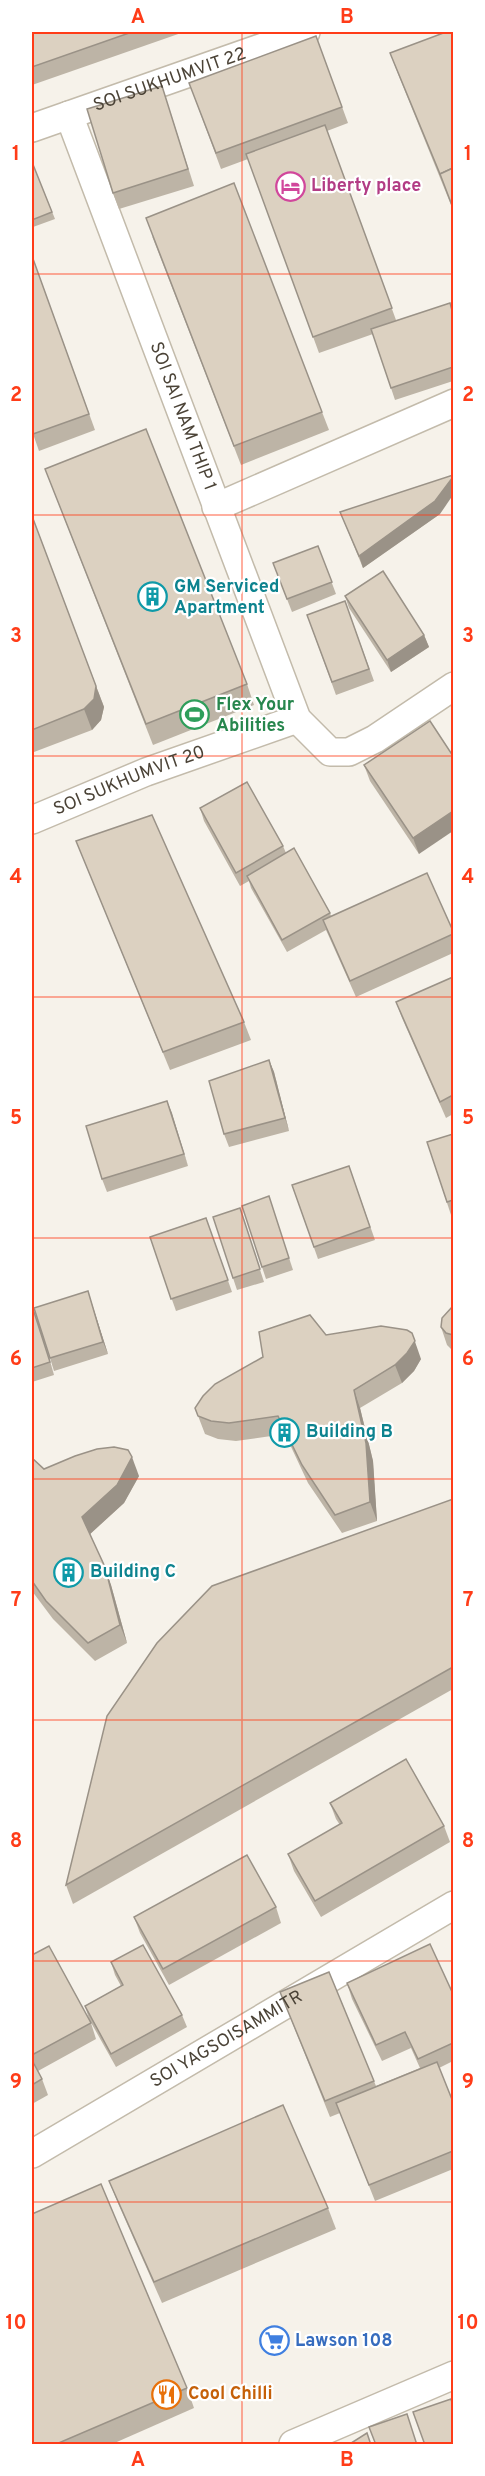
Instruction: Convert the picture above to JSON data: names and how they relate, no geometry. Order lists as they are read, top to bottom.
{
  "streets": {
    "street": [
      "SOI SUKHUMVIT 22",
      "SOI SAI NAM THIP 1",
      "SOI SUKHUMVIT 20",
      "SOI YAGSOISAMMITR"
    ]
  },
  "crossings": [
    ["SOI SUKHUMVIT 22", "SOI SAI NAM THIP 1"],
    ["SOI SAI NAM THIP 1", "SOI SUKHUMVIT 20"]
  ],
  "places": {
    "hotel": ["Liberty place"],
    "building": ["GM Serviced Apartment", "Building B", "Building C"],
    "sports": ["Flex Your Abilities"],
    "supermarket": ["Lawson 108"],
    "restaurant": ["Cool Chilli"]
  },
  "grid": {
    "columns": ["A", "B"],
    "rows": [
      "1",
      "2",
      "3",
      "4",
      "5",
      "6",
      "7",
      "8",
      "9",
      "10"
    ]
  }
}
